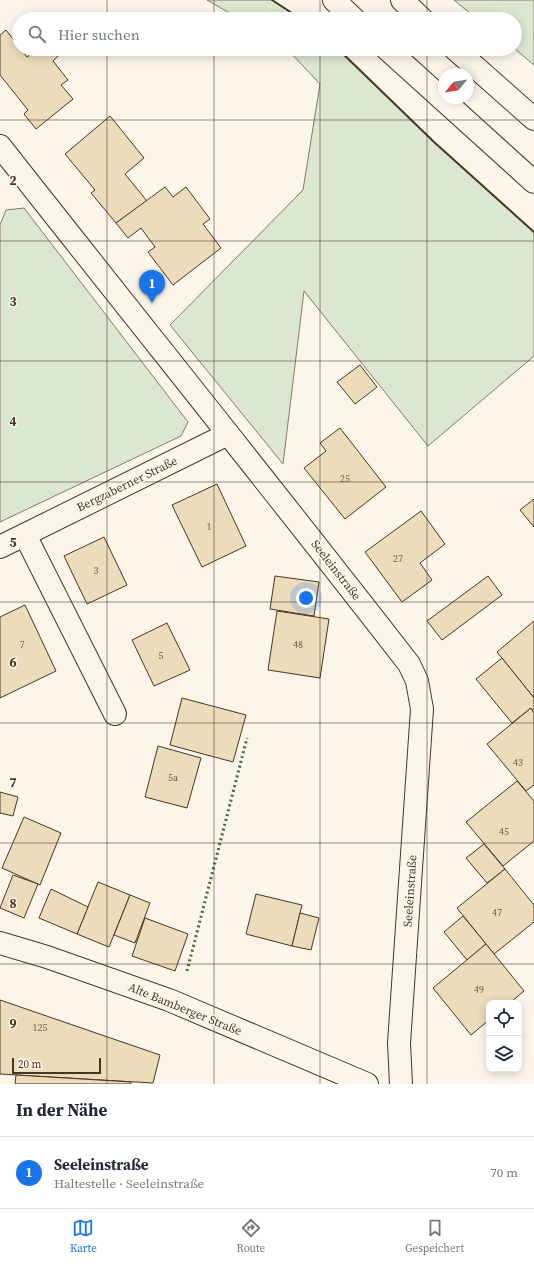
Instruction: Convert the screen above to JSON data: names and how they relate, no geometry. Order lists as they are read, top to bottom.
{
  "streets": {
    "main road": ["Bergzaberner Straße", "Seeleinstraße", "Alte Bamberger Straße"]
  },
  "crossings": [
    ["Bergzaberner Straße", "Seeleinstraße"]
  ],
  "house_numbers": [
    "25",
    "1",
    "27",
    "3",
    "7",
    "48",
    "5",
    "43",
    "5a",
    "45",
    "47",
    "49",
    "125"
  ],
  "scale_bar": "20 m",
  "north": "bottom left",
  "page": {
    "search": "Hier suchen",
    "pins": "1",
    "scale": "20 m",
    "heading": "In der Nähe",
    "list": [
      {
        "mark": "1",
        "name": "Seeleinstraße",
        "note": "Haltestelle · Seeleinstraße",
        "value": "70 m"
      }
    ],
    "nav": ["Karte", "Route", "Gespeichert"]
  },
  "grid": {
    "rows": [
      "2",
      "3",
      "4",
      "5",
      "6",
      "7",
      "8",
      "9"
    ]
  }
}
